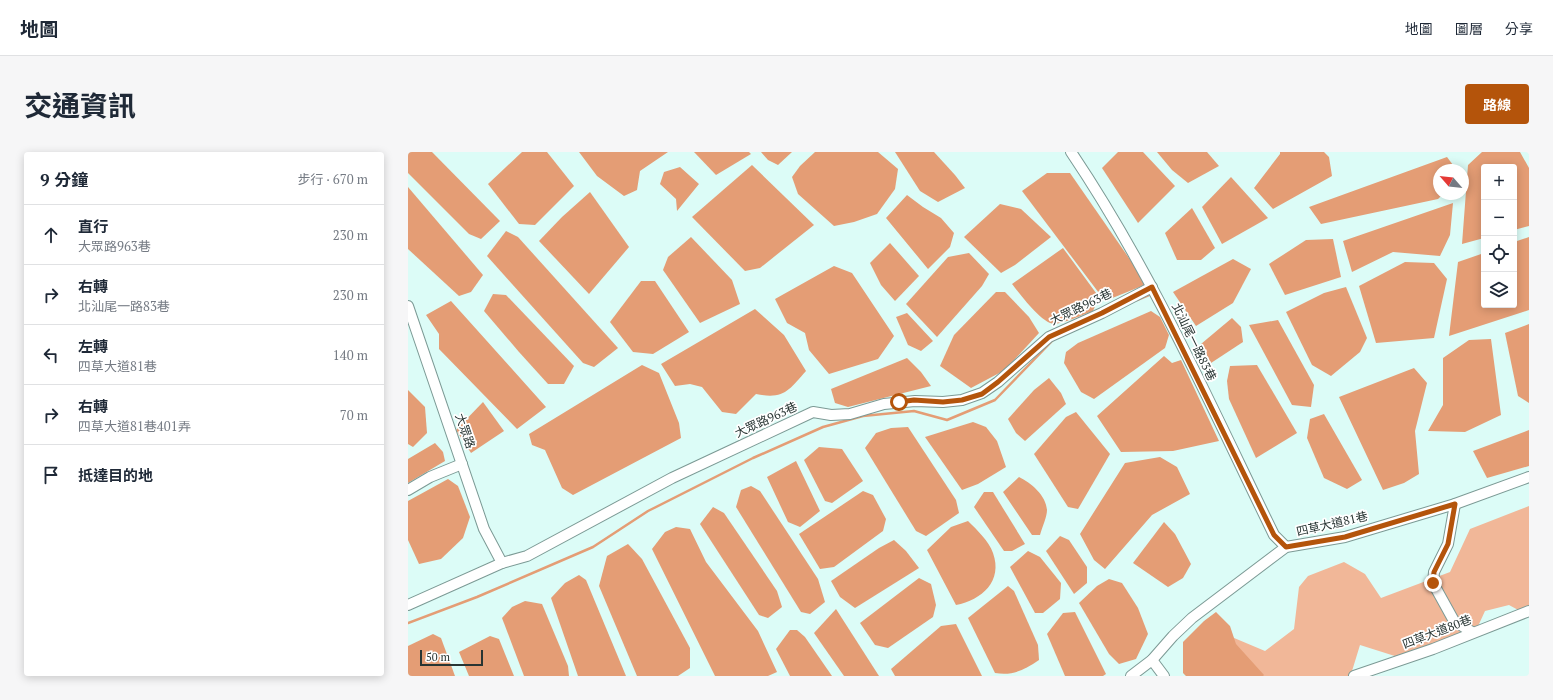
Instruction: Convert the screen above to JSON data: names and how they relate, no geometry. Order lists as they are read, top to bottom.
{
  "streets": {
    "street": [
      "大眾路963巷",
      "北汕尾一路83巷",
      "大眾路",
      "四草大道81巷",
      "四草大道80巷"
    ]
  },
  "crossings": [
    ["大眾路963巷", "北汕尾一路83巷"],
    ["大眾路963巷", "大眾路"],
    ["北汕尾一路83巷", "四草大道81巷"]
  ],
  "scale_bar": "50 m",
  "north": "top left",
  "page": {
    "header": "地圖",
    "nav": ["地圖", "圖層", "分享"],
    "title": "交通資訊",
    "buttons": "路線",
    "heading": ["9 分鐘", "步行 · 670 m"],
    "map_buttons": ["+", "−"],
    "list": [
      ["直行", "大眾路963巷", "230 m"],
      ["右轉", "北汕尾一路83巷", "230 m"],
      ["左轉", "四草大道81巷", "140 m"],
      ["右轉", "四草大道81巷401弄", "70 m"],
      "抵達目的地"
    ],
    "scale": "50 m"
  }
}
